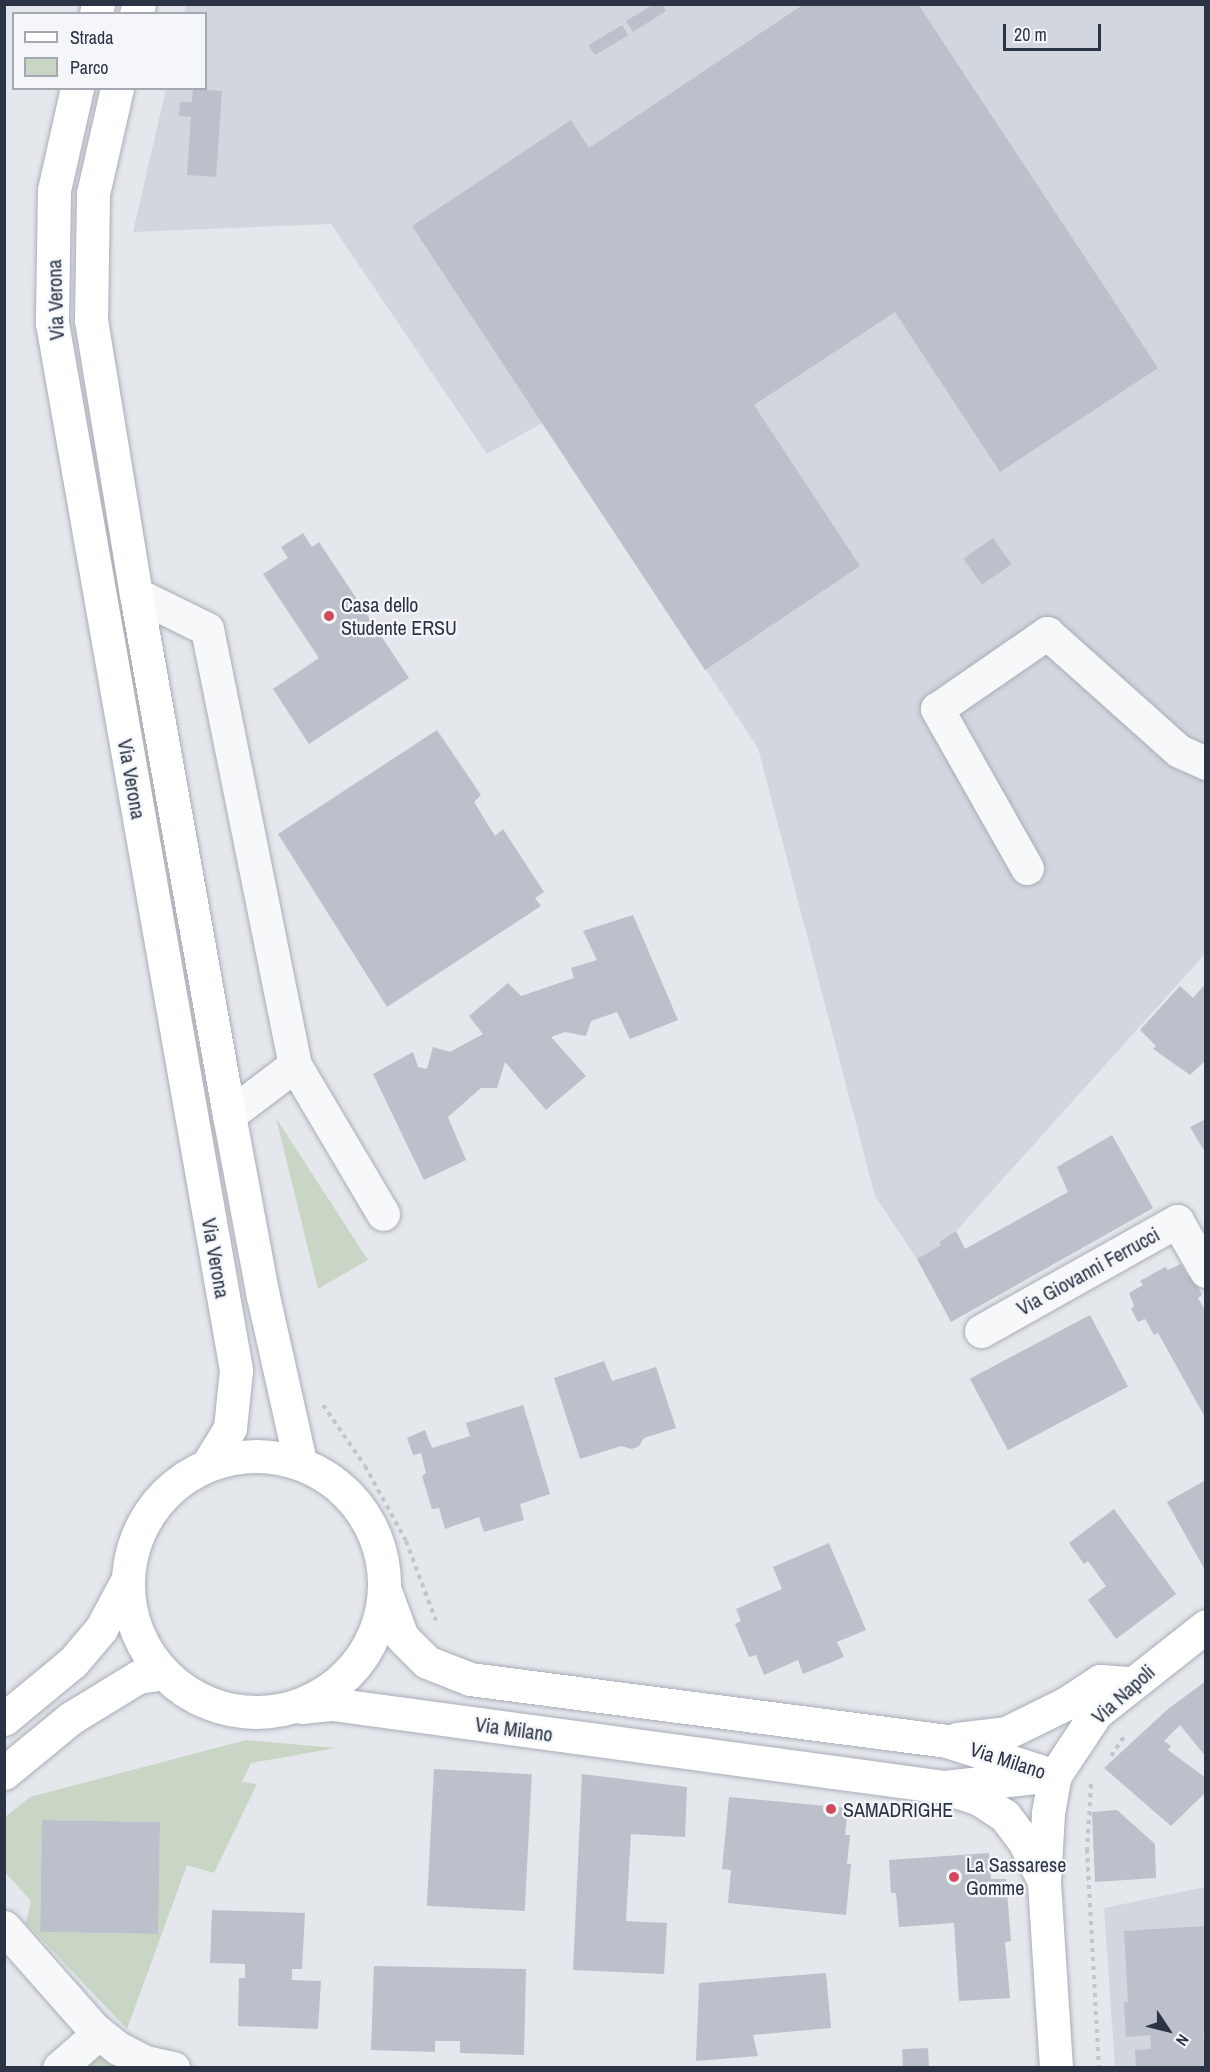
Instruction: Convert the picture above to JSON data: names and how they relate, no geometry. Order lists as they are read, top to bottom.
{
  "streets": {
    "main road": ["Via Verona", "Via Napoli", "Via Milano"],
    "street": ["Via Giovanni Ferrucci"]
  },
  "crossings": [
    ["Via Napoli", "Via Milano"]
  ],
  "places": ["Casa dello Studente ERSU", "SAMADRIGHE", "La Sassarese Gomme"],
  "legend": ["Strada", "Parco"],
  "scale_bar": "20 m",
  "north": "bottom right"
}
